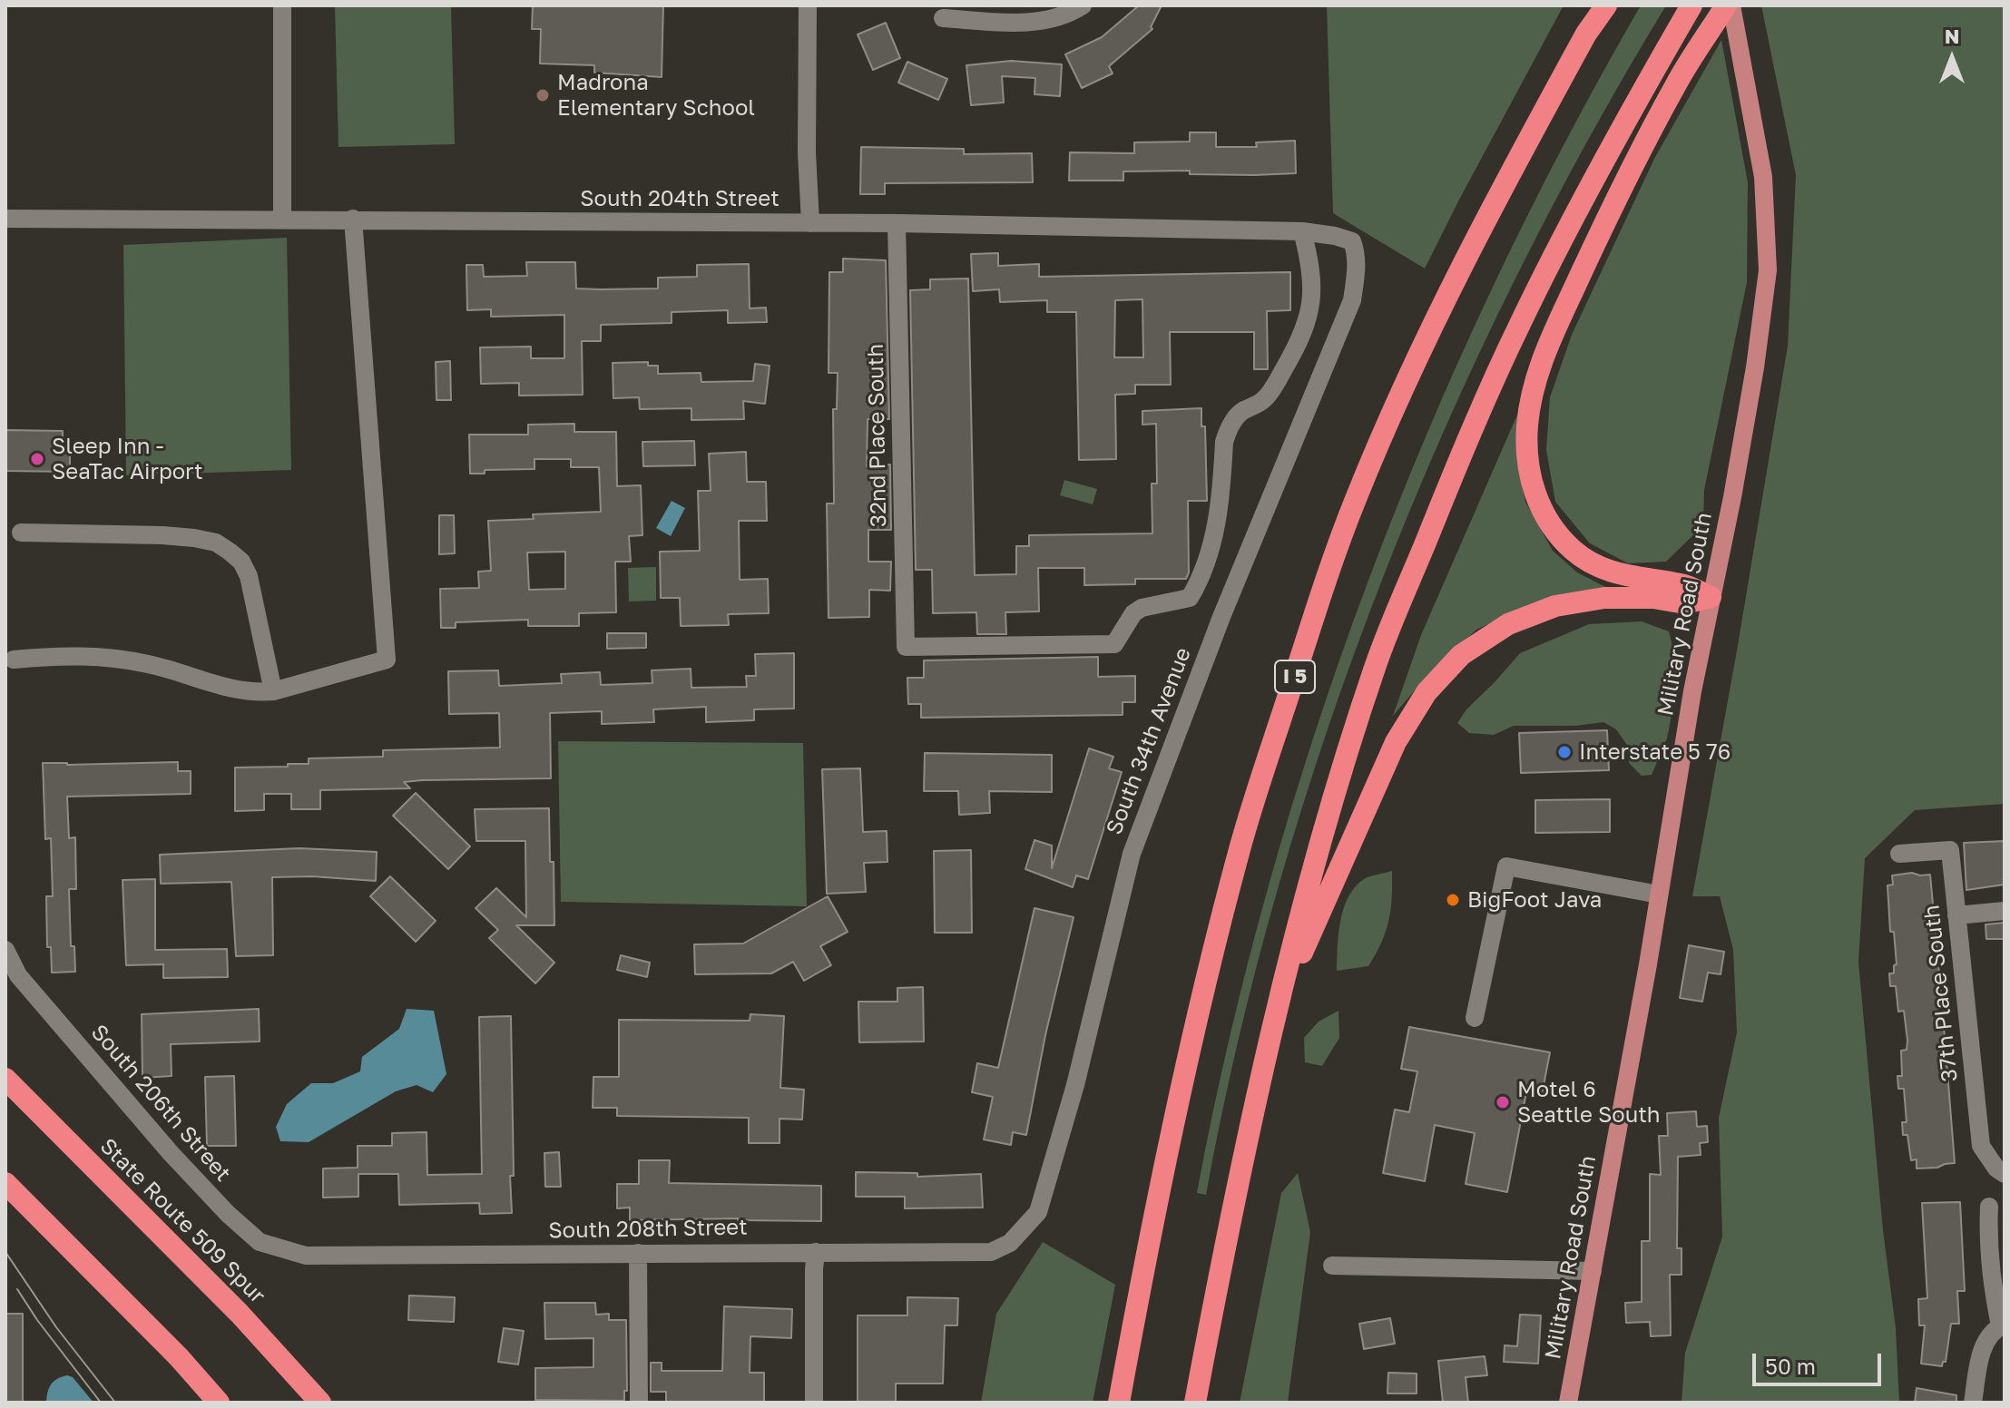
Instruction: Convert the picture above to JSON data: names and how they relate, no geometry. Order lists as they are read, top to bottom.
{
  "streets": {
    "highway": ["I 5", "State Route 509 Spur"],
    "main road": ["Military Road South"],
    "street": [
      "South 204th Street",
      "32nd Place South",
      "South 34th Avenue",
      "37th Place South",
      "South 206th Street",
      "South 208th Street"
    ]
  },
  "crossings": [
    ["South 204th Street", "32nd Place South"],
    ["South 204th Street", "South 34th Avenue"],
    ["South 34th Avenue", "South 208th Street"],
    ["South 206th Street", "South 208th Street"]
  ],
  "places": [
    "Madrona Elementary School",
    "Sleep Inn - SeaTac Airport",
    "Interstate 5 76",
    "BigFoot Java",
    "Motel 6 Seattle South"
  ],
  "scale_bar": "50 m",
  "north": "top"
}
